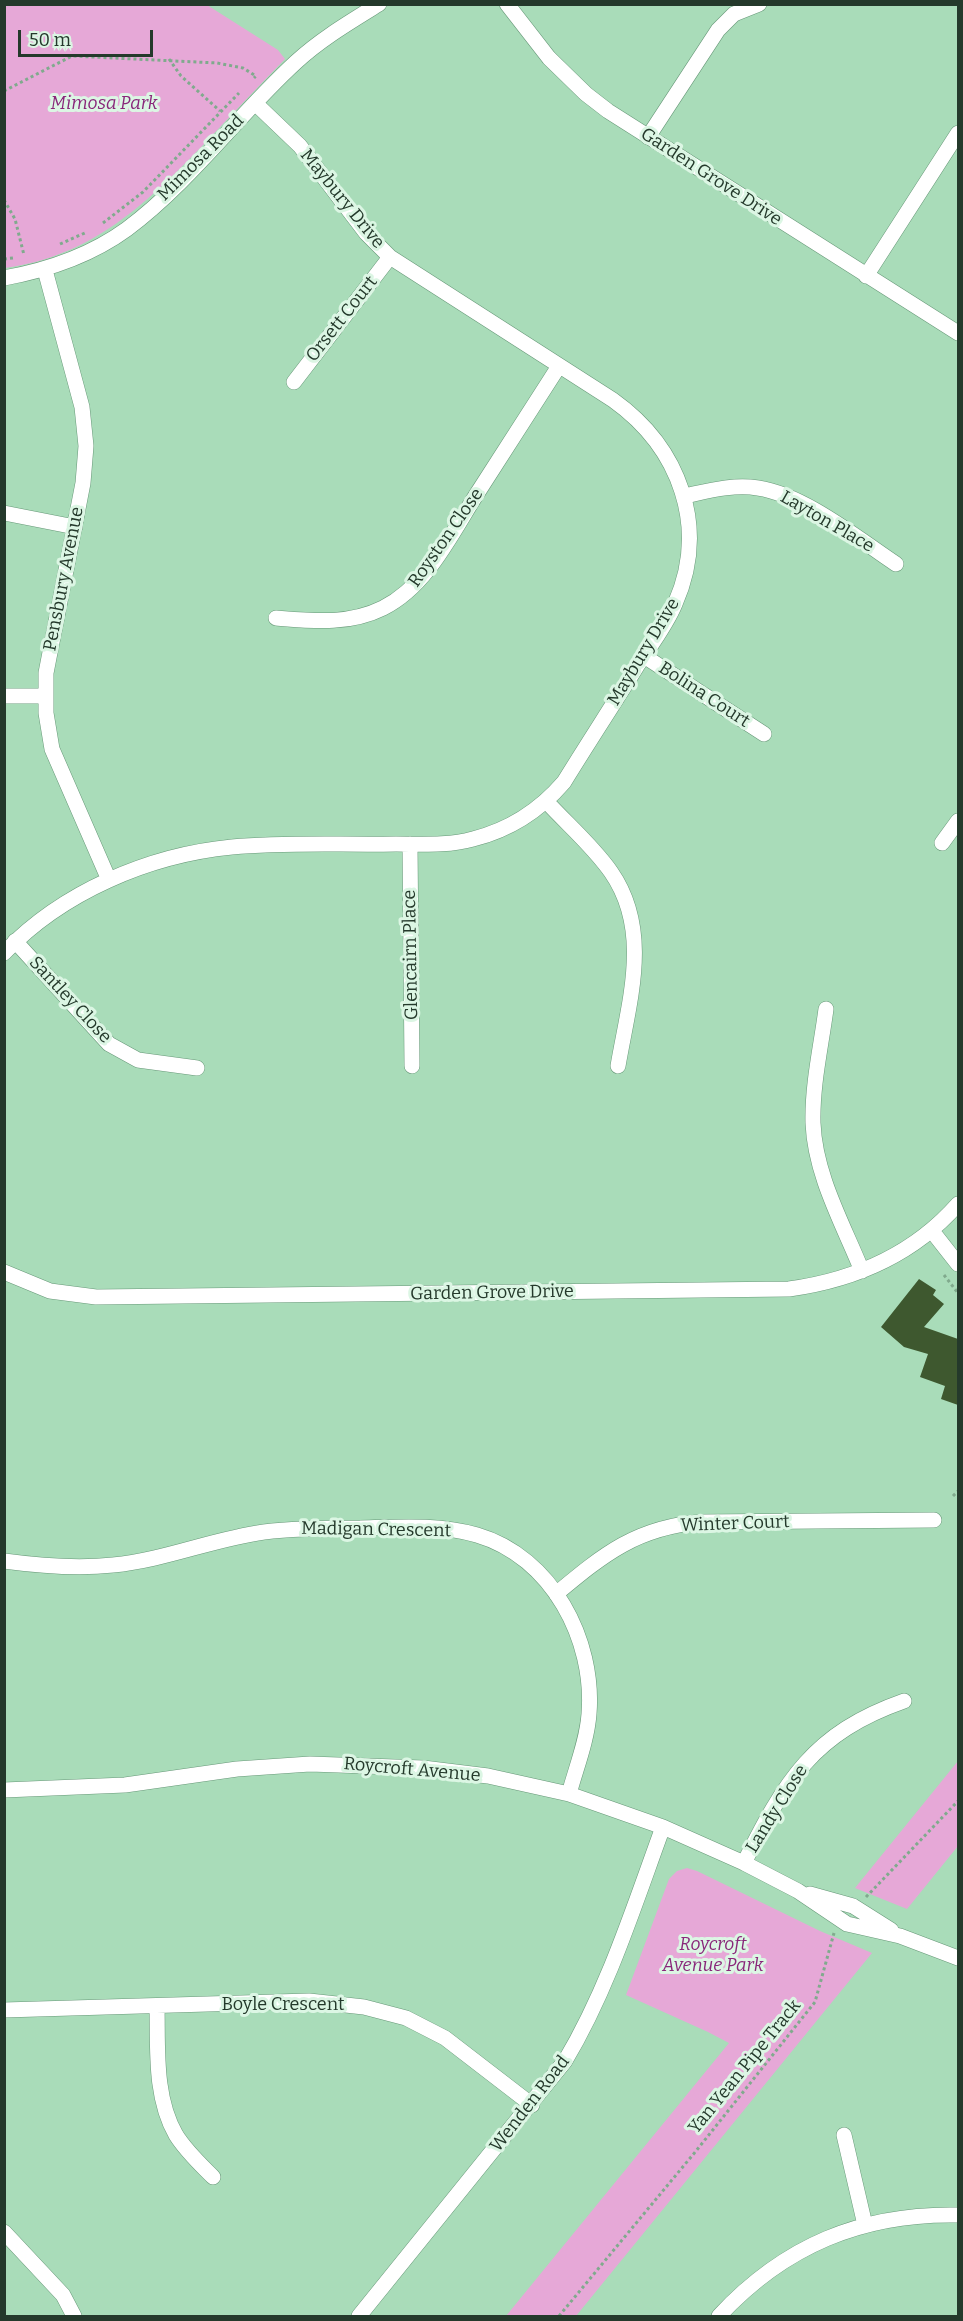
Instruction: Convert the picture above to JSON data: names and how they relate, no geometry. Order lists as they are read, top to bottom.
{
  "streets": {
    "street": [
      "Mimosa Road",
      "Garden Grove Drive",
      "Maybury Drive",
      "Orsett Court",
      "Layton Place",
      "Royston Close",
      "Pensbury Avenue",
      "Bolina Court",
      "Glencairn Place",
      "Santley Close",
      "Winter Court",
      "Madigan Crescent",
      "Roycroft Avenue",
      "Landy Close",
      "Boyle Crescent",
      "Wenden Road"
    ],
    "path": ["Yan Yean Pipe Track"]
  },
  "crossings": [
    ["Mimosa Road", "Maybury Drive"],
    ["Mimosa Road", "Pensbury Avenue"],
    ["Maybury Drive", "Orsett Court"],
    ["Maybury Drive", "Layton Place"],
    ["Maybury Drive", "Royston Close"],
    ["Maybury Drive", "Pensbury Avenue"],
    ["Maybury Drive", "Bolina Court"],
    ["Maybury Drive", "Glencairn Place"],
    ["Maybury Drive", "Santley Close"],
    ["Winter Court", "Madigan Crescent"],
    ["Madigan Crescent", "Roycroft Avenue"],
    ["Roycroft Avenue", "Landy Close"],
    ["Roycroft Avenue", "Yan Yean Pipe Track"],
    ["Roycroft Avenue", "Wenden Road"],
    ["Boyle Crescent", "Wenden Road"]
  ],
  "parks": ["Mimosa Park", "Roycroft Avenue Park"],
  "scale_bar": "50 m"
}
